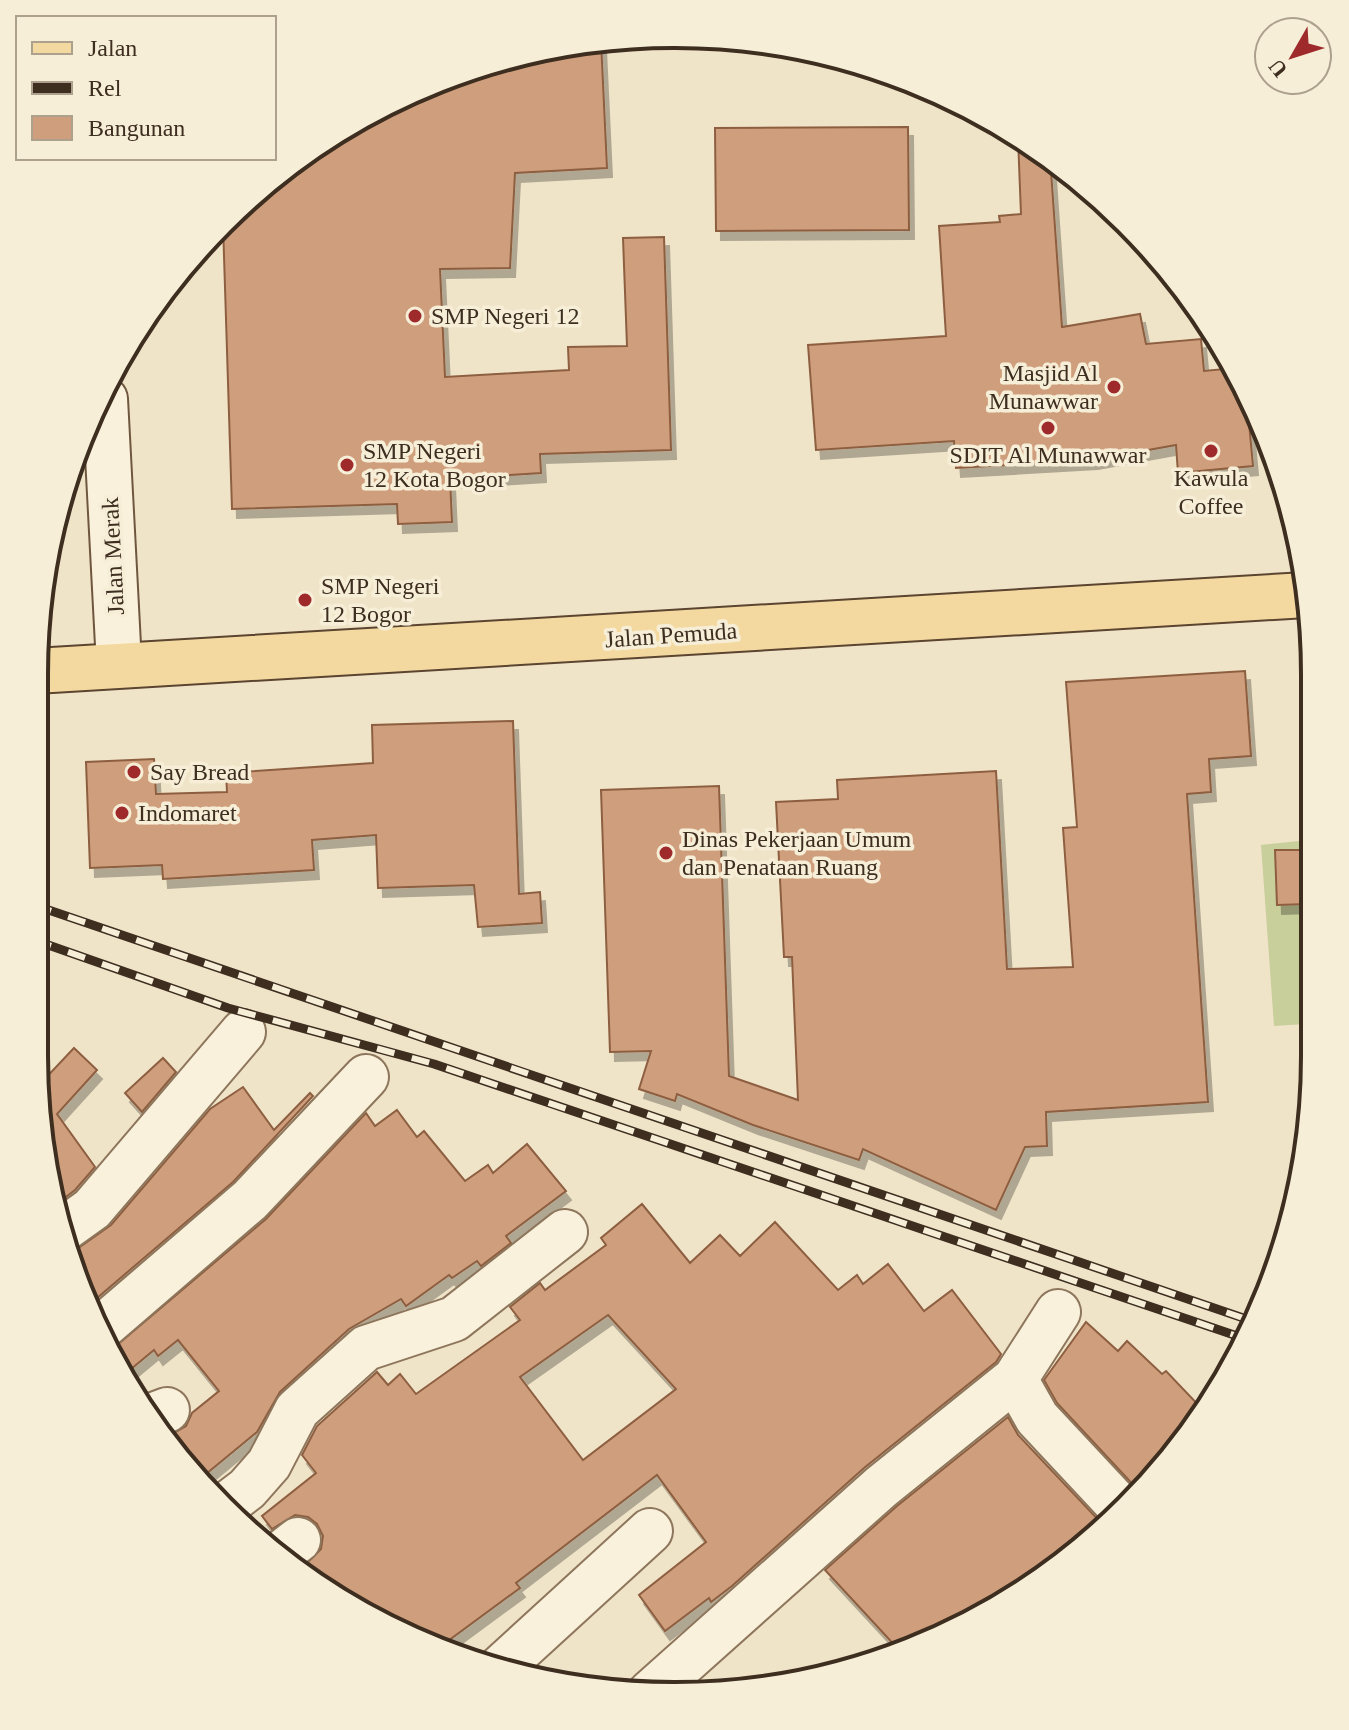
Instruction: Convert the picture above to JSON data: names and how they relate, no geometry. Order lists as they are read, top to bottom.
{
  "streets": {
    "main road": ["Jalan Pemuda"],
    "street": ["Jalan Merak"]
  },
  "crossings": [
    ["Jalan Merak", "Jalan Pemuda"]
  ],
  "places": [
    "SMP Negeri 12",
    "Masjid Al Munawwar",
    "SDIT Al Munawwar",
    "Kawula Coffee",
    "SMP Negeri 12 Kota Bogor",
    "SMP Negeri 12 Bogor",
    "Say Bread",
    "Indomaret",
    "Dinas Pekerjaan Umum dan Penataan Ruang"
  ],
  "legend": ["Jalan", "Rel", "Bangunan"],
  "north": "bottom left"
}
